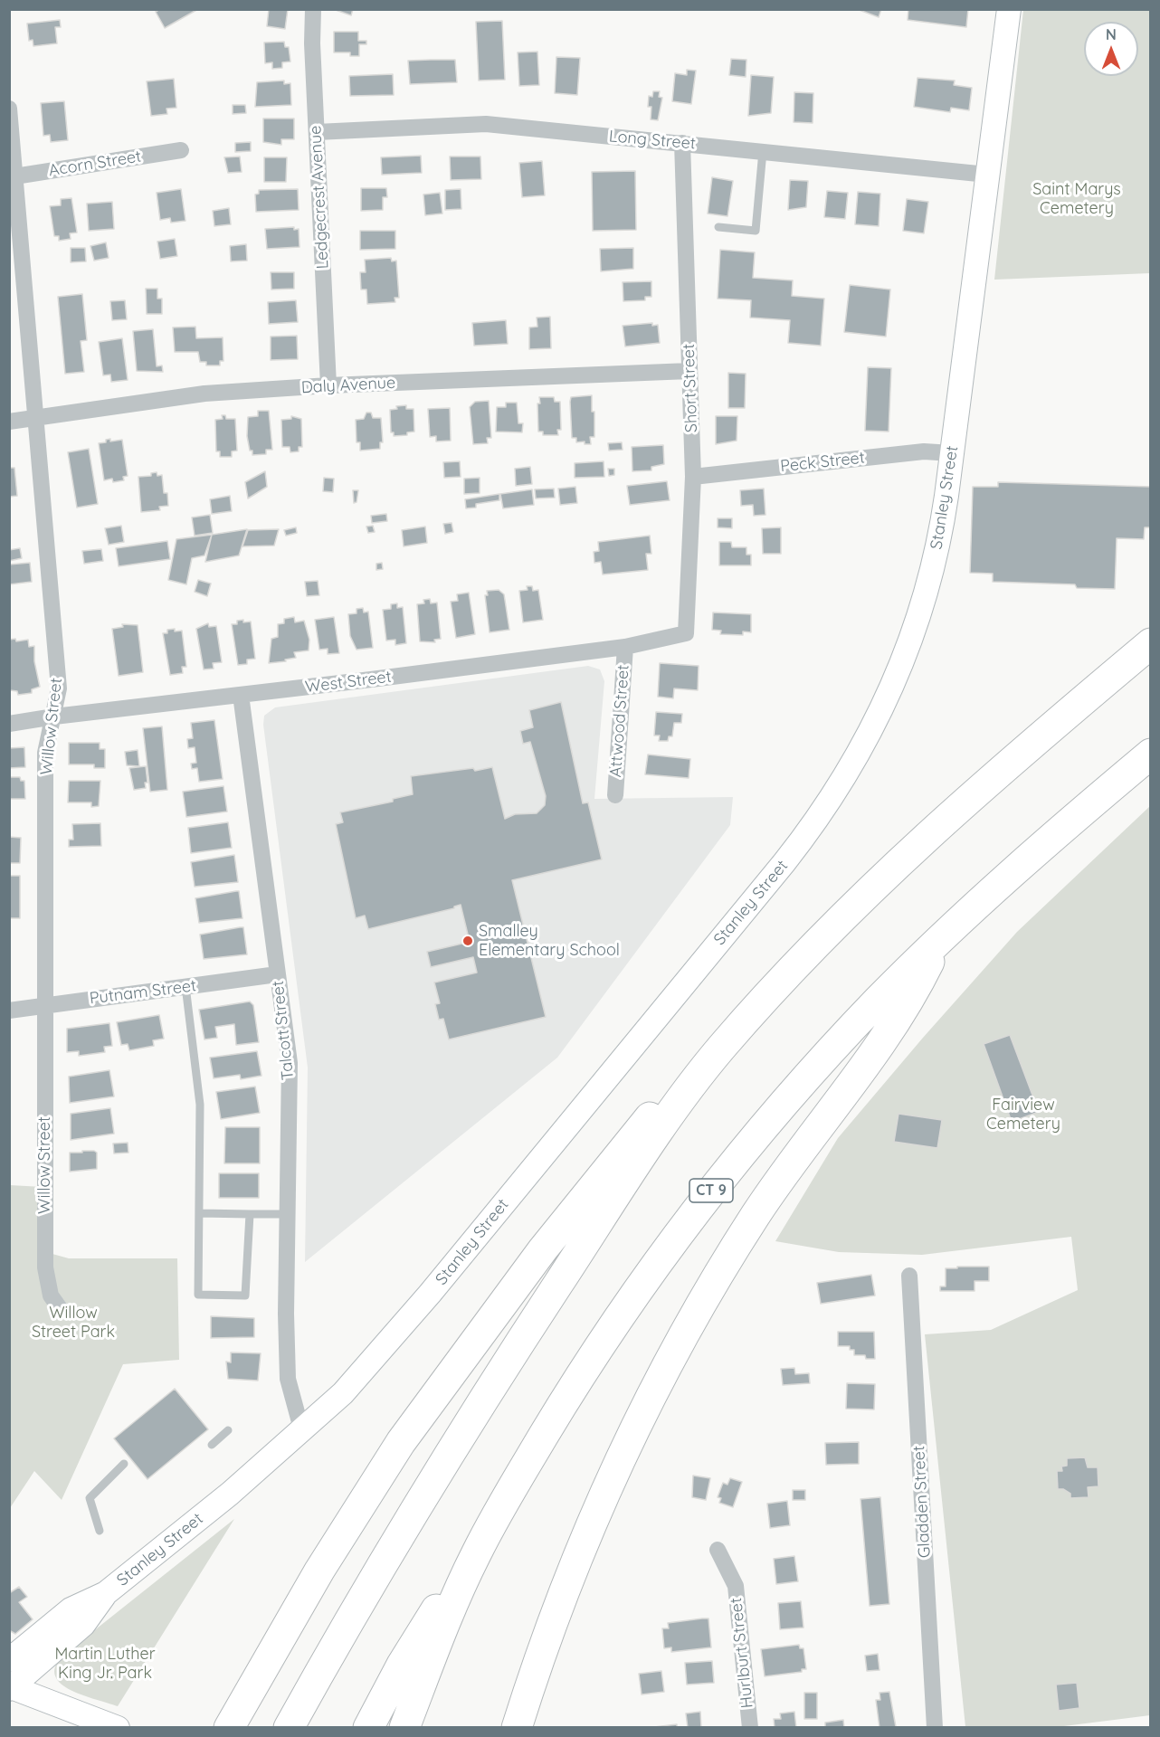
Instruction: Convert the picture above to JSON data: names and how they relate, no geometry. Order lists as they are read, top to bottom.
{
  "streets": {
    "highway": ["CT 9"],
    "main road": ["Stanley Street"],
    "street": [
      "Long Street",
      "Acorn Street",
      "Ledgecrest Avenue",
      "Daly Avenue",
      "Short Street",
      "Peck Street",
      "West Street",
      "Attwood Street",
      "Willow Street",
      "Putnam Street",
      "Talcott Street",
      "Gladden Street",
      "Hurlburt Street"
    ]
  },
  "crossings": [
    ["Long Street", "Ledgecrest Avenue"],
    ["Long Street", "Short Street"],
    ["Long Street", "Stanley Street"],
    ["Acorn Street", "Willow Street"],
    ["Ledgecrest Avenue", "Daly Avenue"],
    ["Daly Avenue", "Short Street"],
    ["Daly Avenue", "Willow Street"],
    ["Short Street", "Peck Street"],
    ["Short Street", "West Street"],
    ["Peck Street", "Stanley Street"],
    ["Stanley Street", "Talcott Street"],
    ["West Street", "Attwood Street"],
    ["West Street", "Willow Street"],
    ["West Street", "Talcott Street"],
    ["Willow Street", "Putnam Street"],
    ["Putnam Street", "Talcott Street"]
  ],
  "parks": [
    "Saint Marys Cemetery",
    "Fairview Cemetery",
    "Willow Street Park",
    "Martin Luther King Jr. Park"
  ],
  "places": ["Smalley Elementary School"],
  "north": "top"
}
